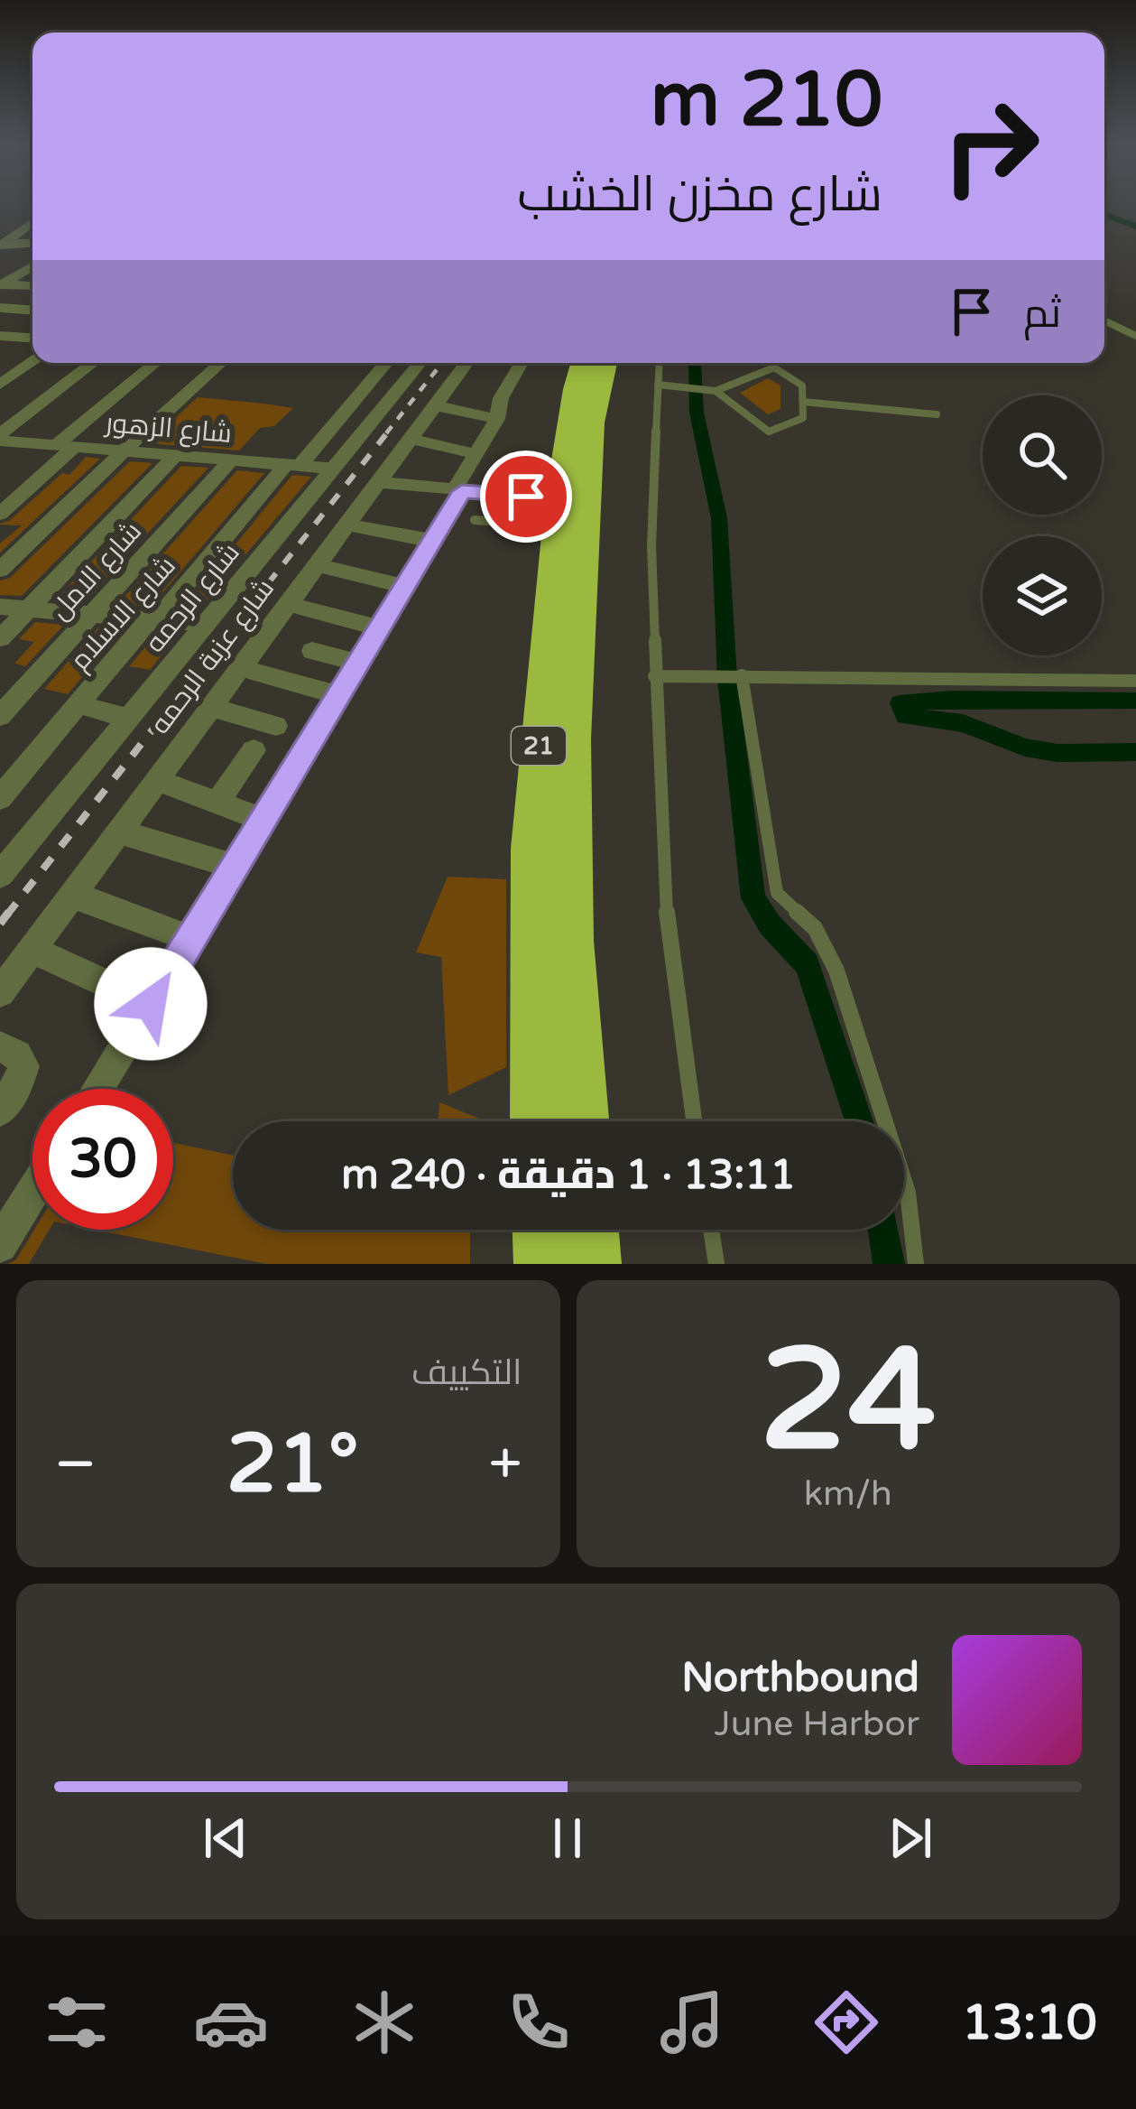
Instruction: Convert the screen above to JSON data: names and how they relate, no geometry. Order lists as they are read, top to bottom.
{
  "streets": {
    "highway": ["21"],
    "street": [
      "شارع الزهور",
      "شارع الامل",
      "شارع الرحمه",
      "شارع الاسلام",
      "شارع عزبة الرحمه"
    ]
  },
  "crossings": [
    ["شارع الزهور", "شارع الامل"],
    ["شارع الزهور", "شارع الرحمه"],
    ["شارع الزهور", "شارع الاسلام"]
  ],
  "page": {
    "turn": ["210 m", "شارع مخزن الخشب"],
    "then": "ثم",
    "limit": "30",
    "trip": "13:11 · 1 دقيقة · 240 m",
    "tile": [
      ["24", "km/h"],
      "التكييف"
    ],
    "heat": ["−", "21°", "+"],
    "song": ["Northbound", "June Harbor"],
    "tabs": "13:10"
  }
}
